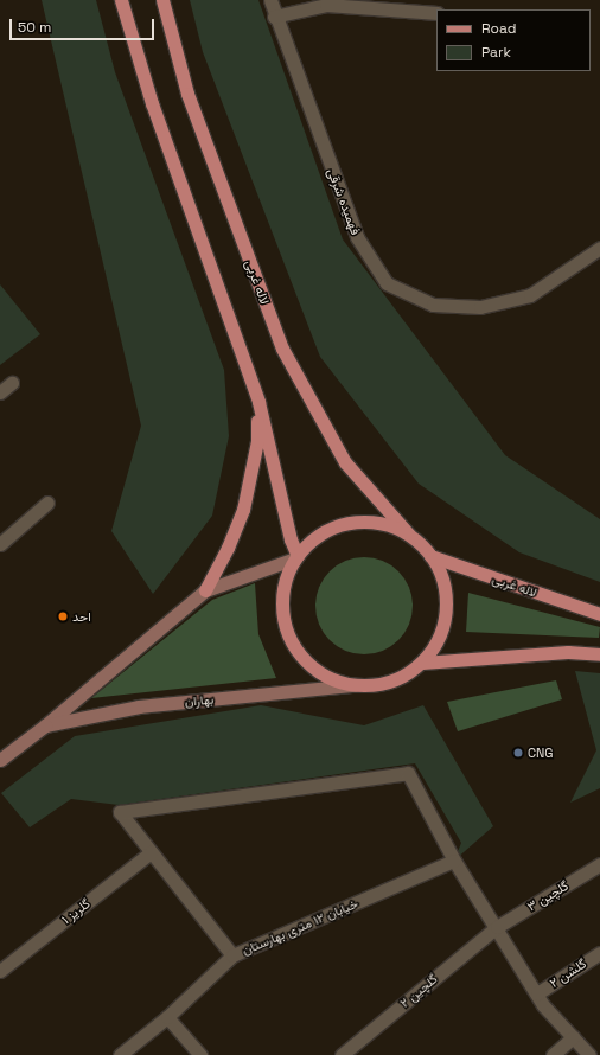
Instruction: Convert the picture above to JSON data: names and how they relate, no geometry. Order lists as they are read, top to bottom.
{
  "streets": {
    "main road": ["لاله غربی", "بهاران"],
    "street": [
      "فهمیده شرقی",
      "گلچین ۳",
      "گلریز ۱",
      "خیابان ۱۲ متری بهارستان",
      "گلشن ۲",
      "گلچین ۲"
    ]
  },
  "crossings": [
    ["لاله غربی", "بهاران"],
    ["گلچین ۳", "گلچین ۲"]
  ],
  "places": ["احد", "CNG"],
  "legend": ["Road", "Park"],
  "scale_bar": "50 m"
}
